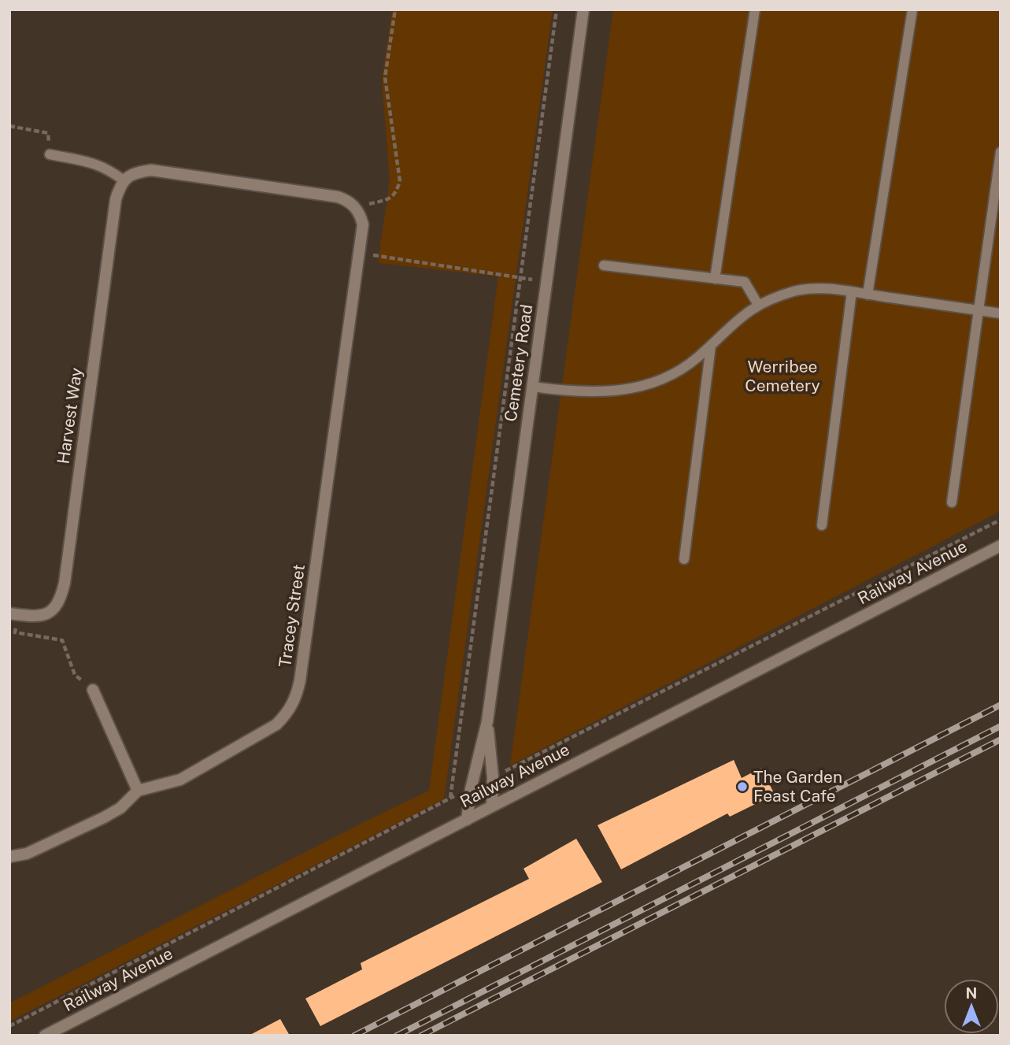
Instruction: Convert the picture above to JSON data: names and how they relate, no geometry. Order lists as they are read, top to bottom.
{
  "streets": {
    "street": [
      "Cemetery Road",
      "Harvest Way",
      "Railway Avenue",
      "Tracey Street"
    ]
  },
  "crossings": [
    ["Cemetery Road", "Railway Avenue"]
  ],
  "parks": ["Werribee Cemetery"],
  "places": ["The Garden Feast Cafe"],
  "north": "top"
}
